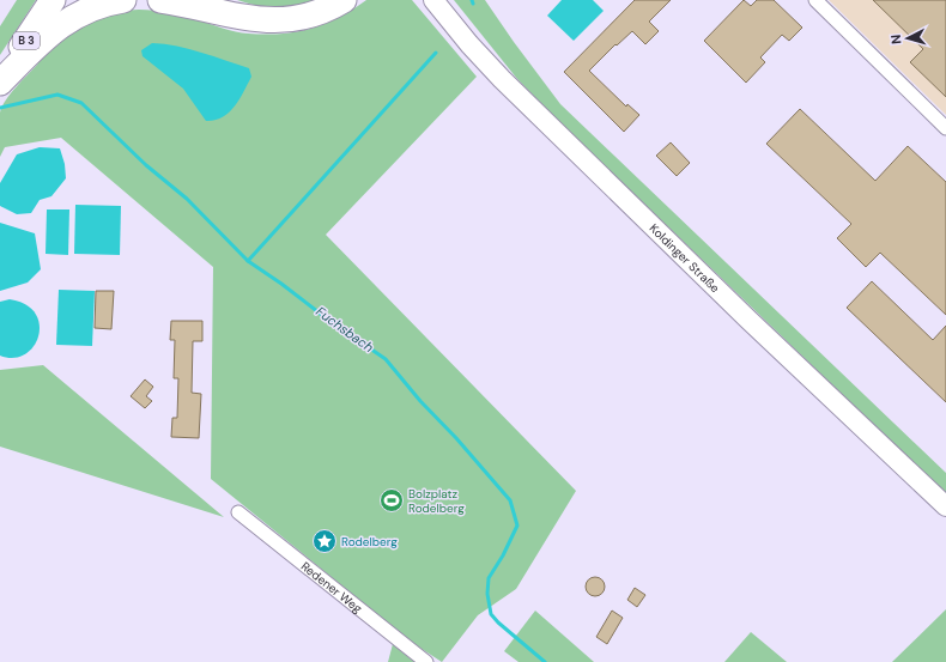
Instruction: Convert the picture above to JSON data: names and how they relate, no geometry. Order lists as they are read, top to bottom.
{
  "streets": {
    "highway": ["B 3"],
    "street": ["Koldinger Straße", "Redener Weg"]
  },
  "water": ["Fuchsbach"],
  "places": {
    "sports": ["Bolzplatz Rodelberg"],
    "place": ["Rodelberg"]
  },
  "north": "left"
}
